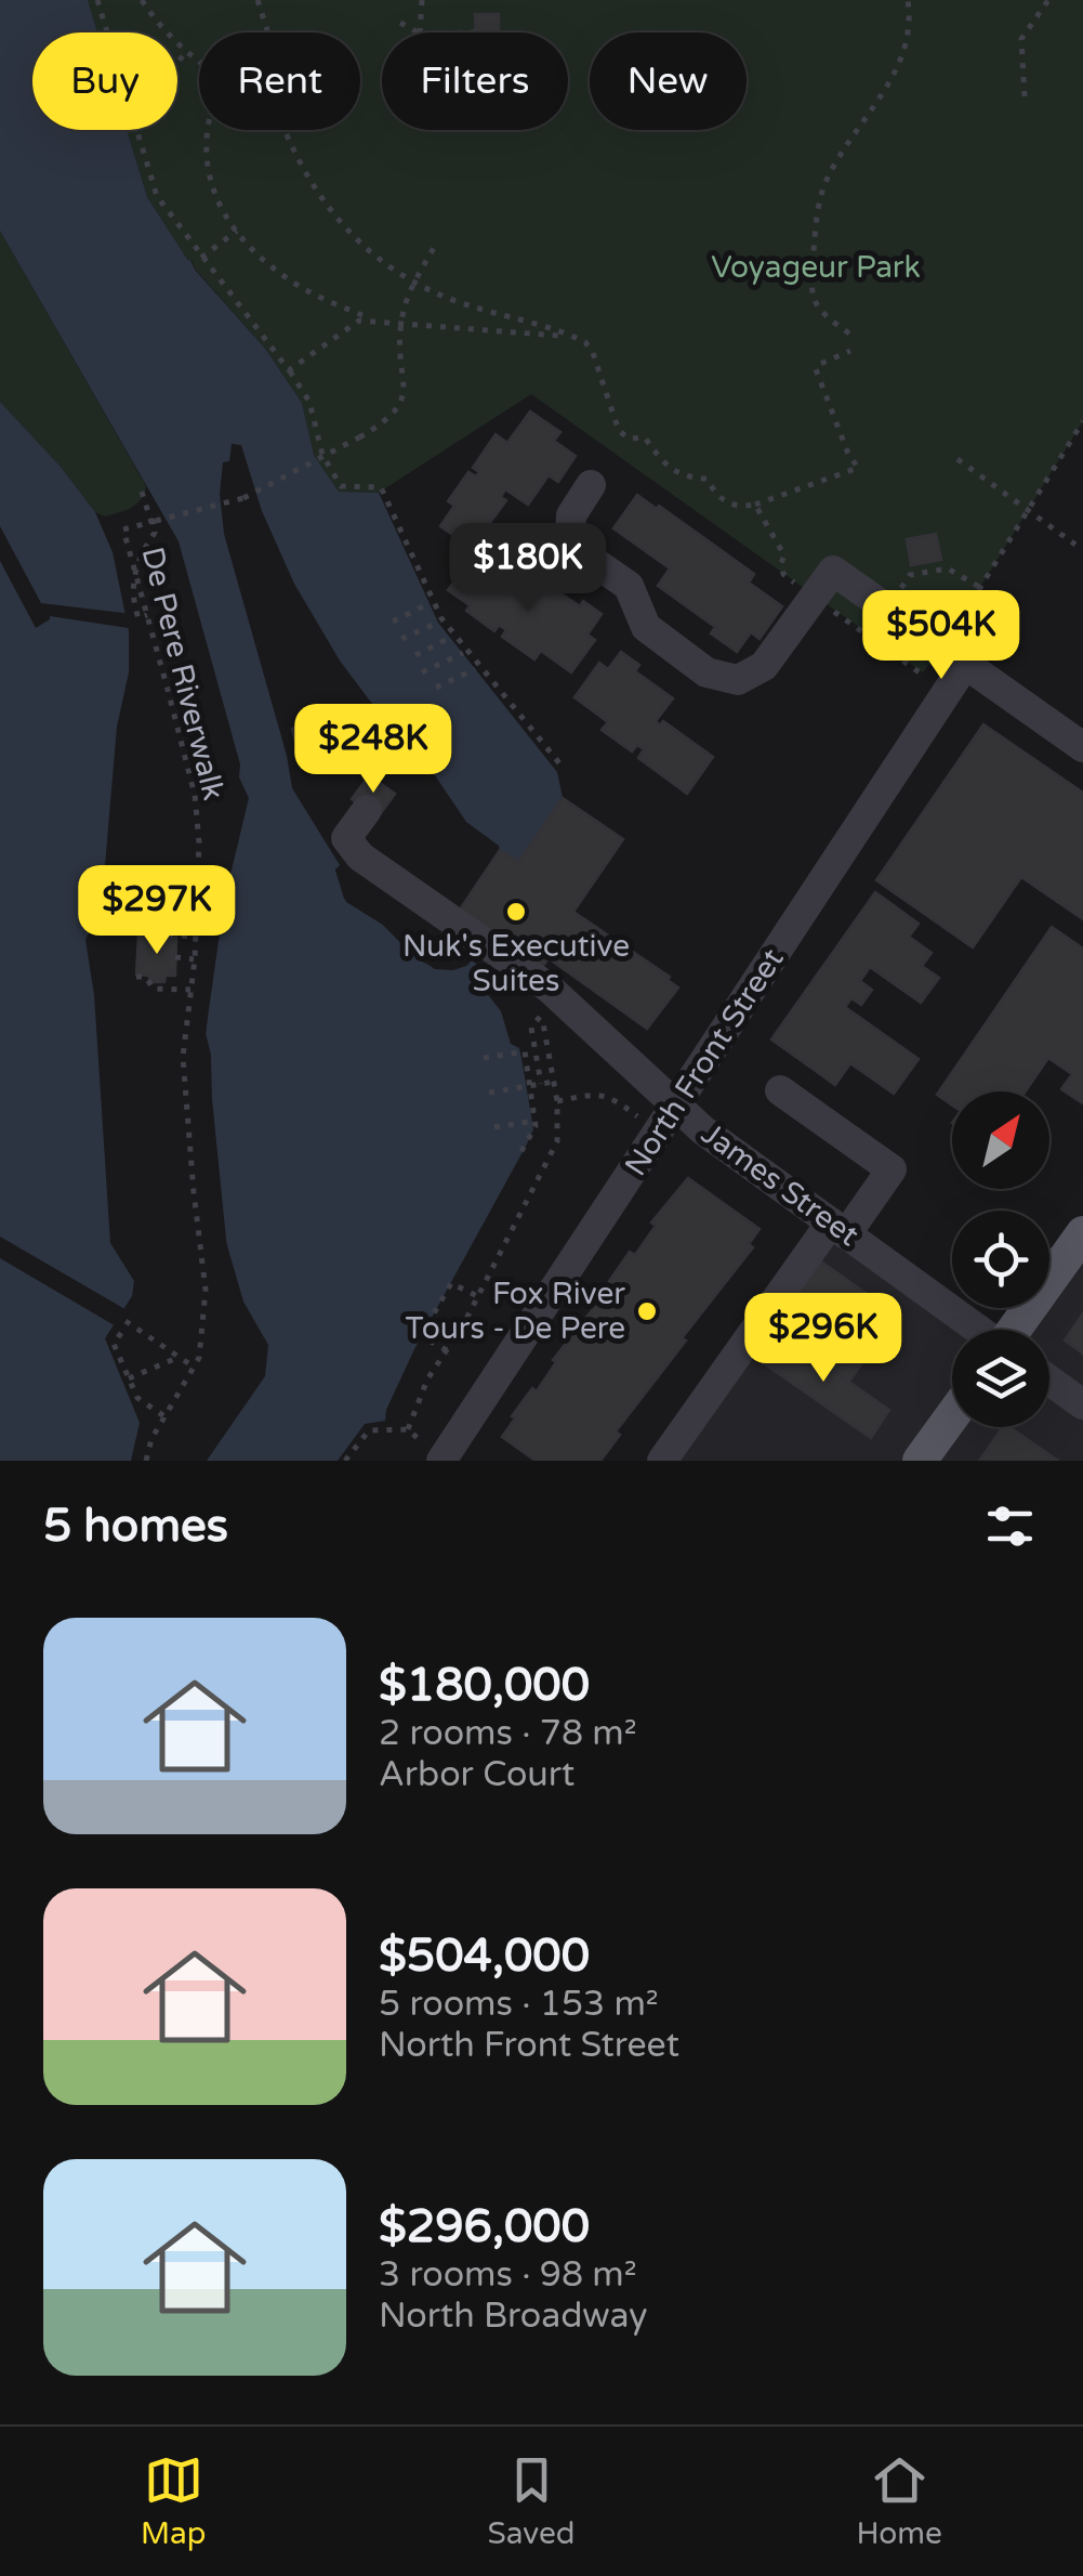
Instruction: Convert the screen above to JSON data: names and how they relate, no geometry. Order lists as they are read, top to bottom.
{
  "streets": {
    "street": ["North Front Street", "James Street"],
    "path": ["De Pere Riverwalk"]
  },
  "crossings": [
    ["North Front Street", "James Street"]
  ],
  "parks": ["Voyageur Park"],
  "places": ["Nuk's Executive Suites", "Fox River Tours - De Pere"],
  "north": "top right",
  "page": {
    "chip": [
      "Buy",
      "Rent",
      "Filters",
      "New"
    ],
    "price": [
      "$180K",
      "$504K",
      "$248K",
      "$297K",
      "$296K"
    ],
    "heading": "5 homes",
    "list": [
      {
        "name": "$180,000",
        "note": "2 rooms · 78 m² · Arbor Court"
      },
      {
        "name": "$504,000",
        "note": "5 rooms · 153 m² · North Front Street"
      },
      {
        "name": "$296,000",
        "note": "3 rooms · 98 m² · North Broadway"
      }
    ],
    "tabs": ["Map", "Saved", "Home"]
  }
}
